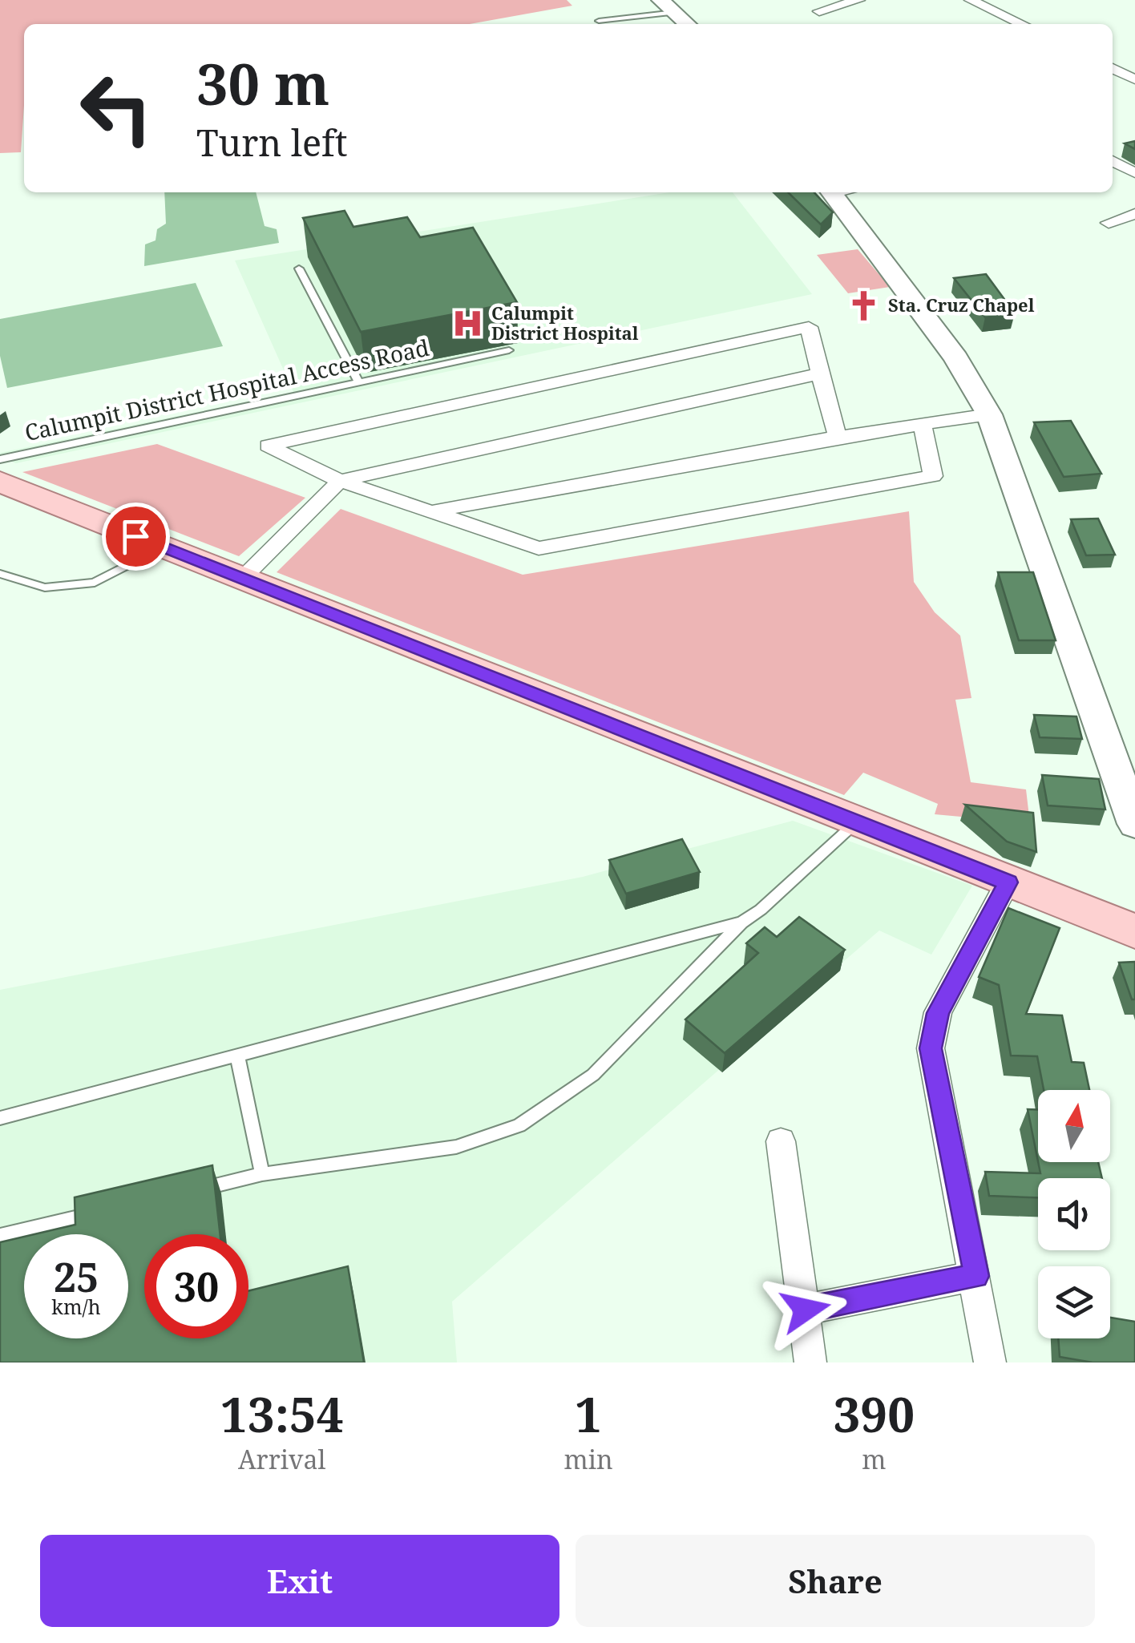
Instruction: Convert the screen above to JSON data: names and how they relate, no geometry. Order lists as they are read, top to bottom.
{
  "streets": {
    "lane": ["Calumpit District Hospital Access Road"]
  },
  "places": {
    "church": ["Sta. Cruz Chapel"],
    "hospital": ["Calumpit District Hospital"]
  },
  "north": "top",
  "page": {
    "turn": ["30 m", "Turn left"],
    "speed": "25 km/h",
    "limit": "30",
    "eta": [
      "13:54",
      "Arrival",
      "1",
      "min",
      "390",
      "m"
    ],
    "buttons": ["Exit", "Share"]
  }
}
